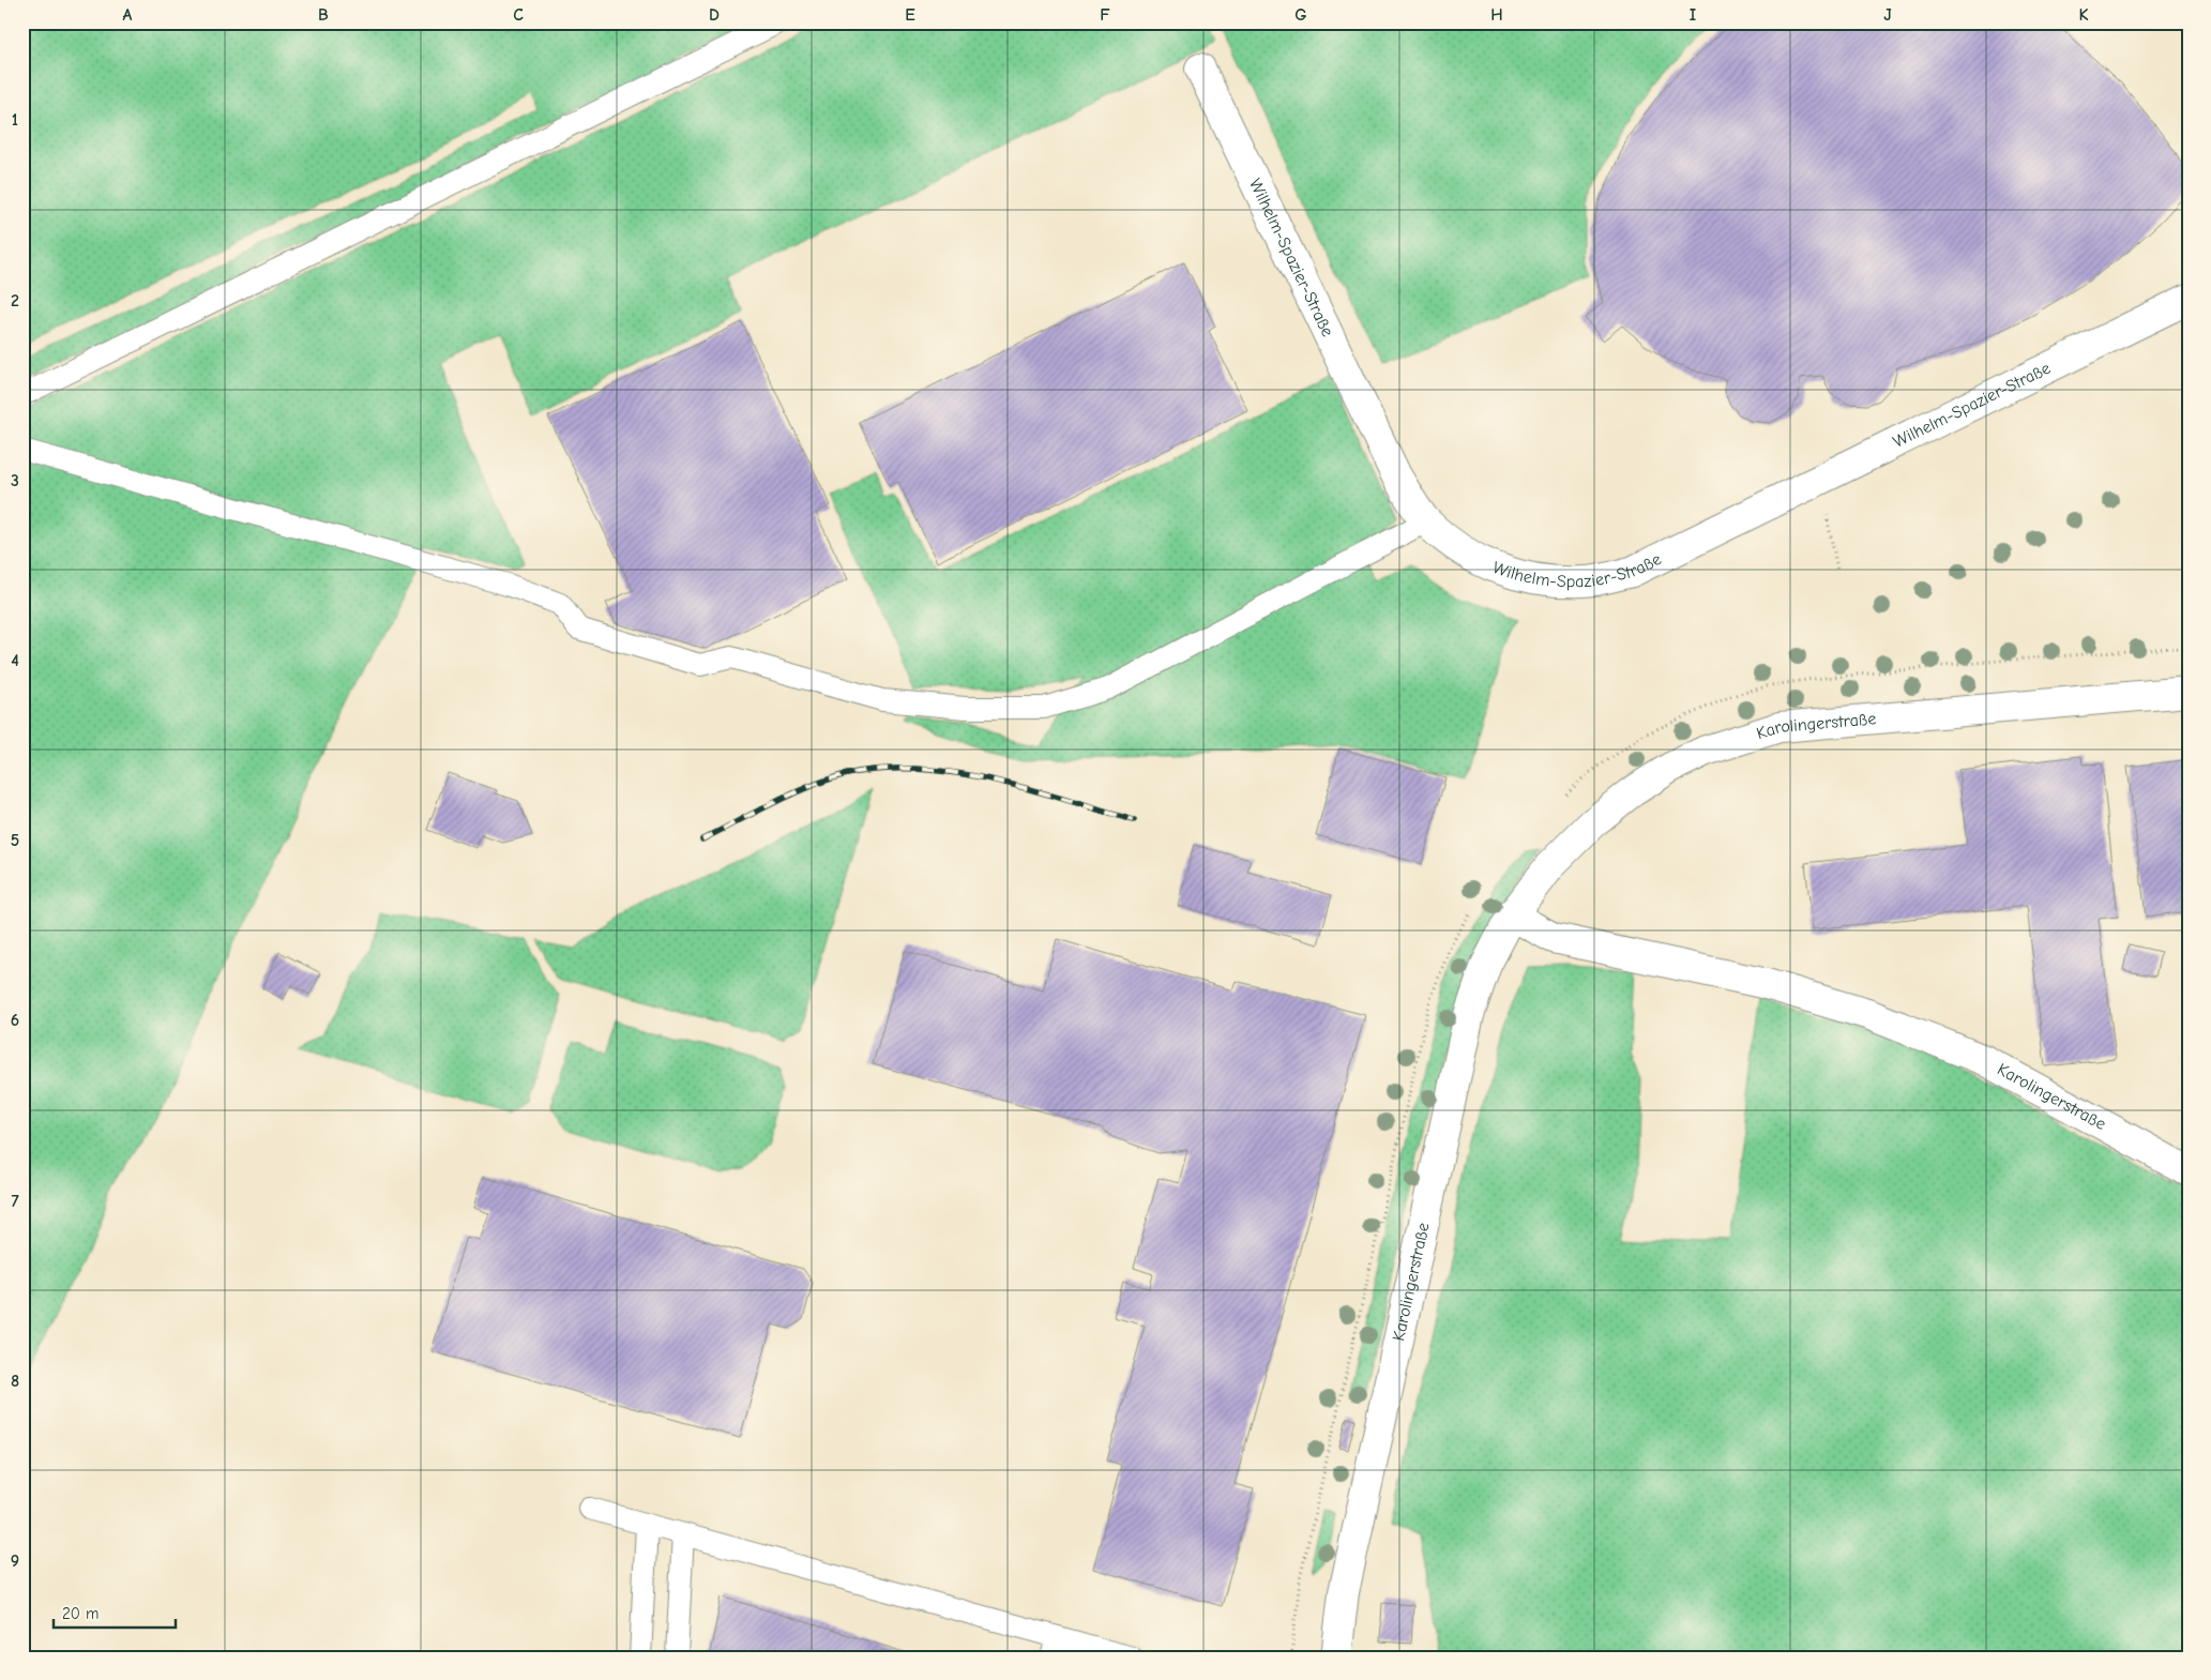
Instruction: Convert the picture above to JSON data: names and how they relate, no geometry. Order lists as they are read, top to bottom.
{
  "streets": {
    "street": ["Wilhelm-Spazier-Straße", "Karolingerstraße"]
  },
  "scale_bar": "20 m",
  "grid": {
    "columns": [
      "A",
      "B",
      "C",
      "D",
      "E",
      "F",
      "G",
      "H",
      "I",
      "J",
      "K"
    ],
    "rows": [
      "1",
      "2",
      "3",
      "4",
      "5",
      "6",
      "7",
      "8",
      "9"
    ]
  }
}
